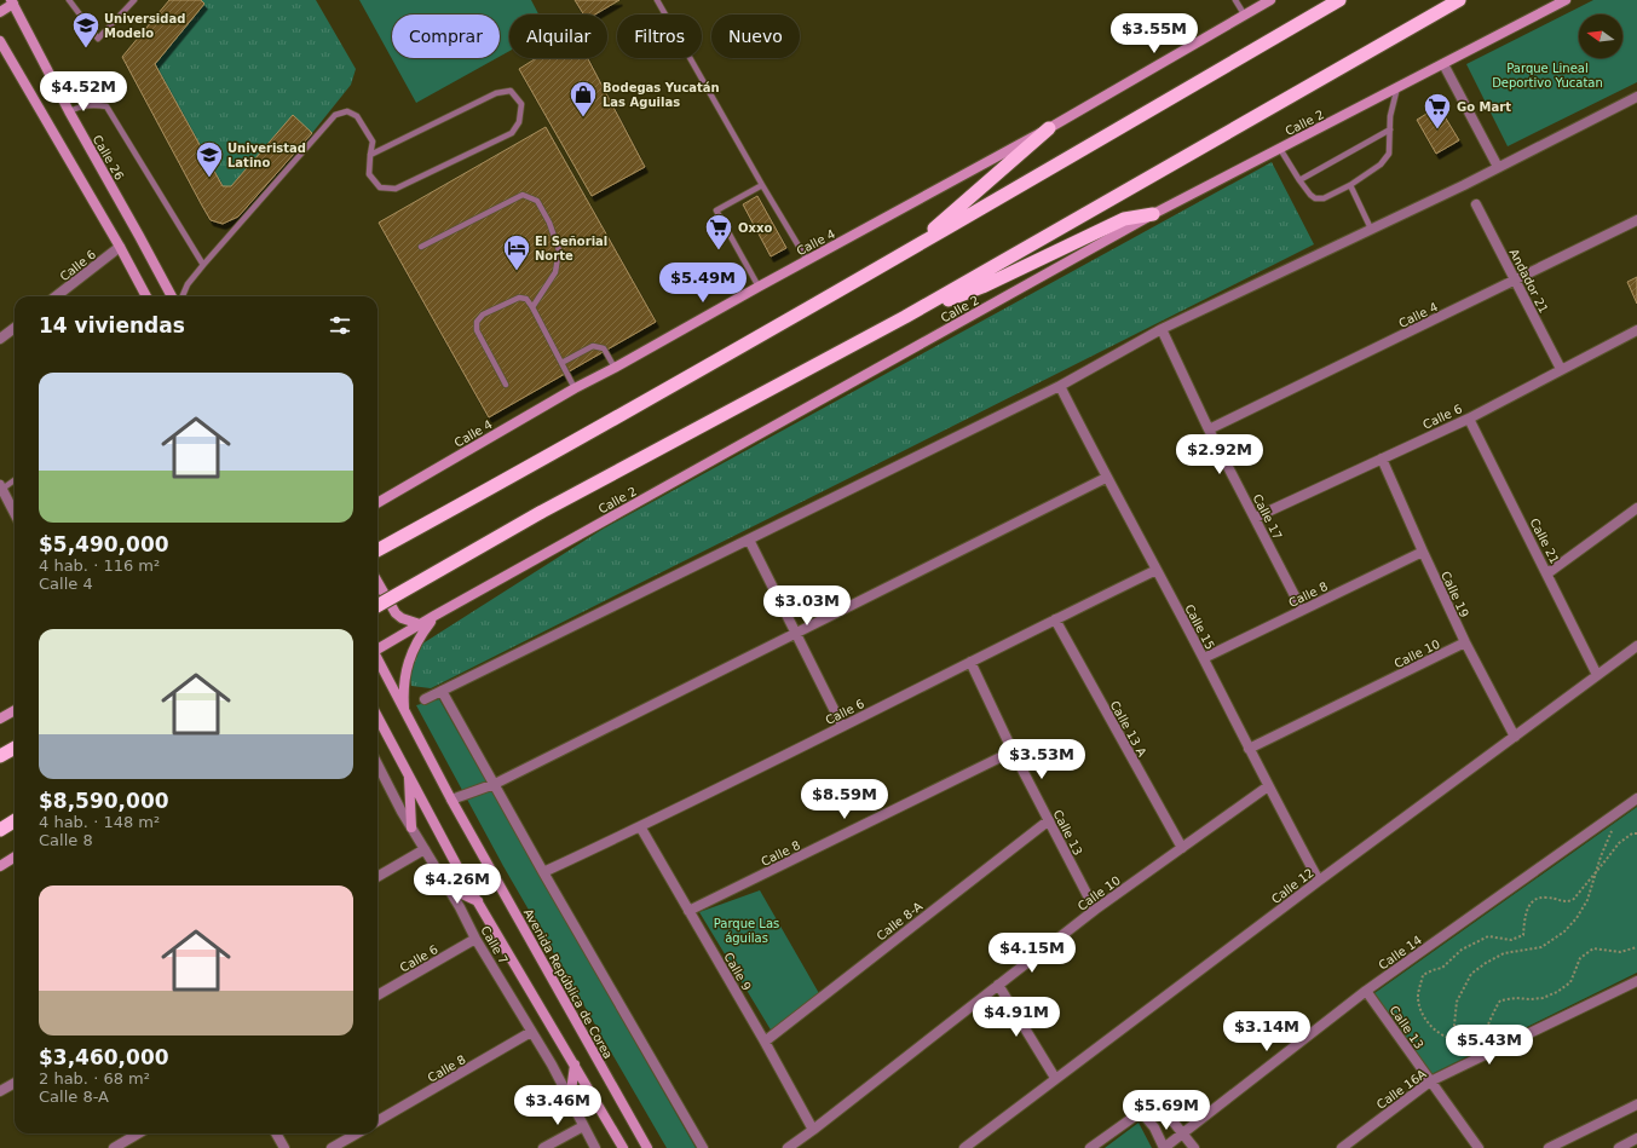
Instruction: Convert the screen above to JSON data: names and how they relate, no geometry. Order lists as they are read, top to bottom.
{
  "streets": {
    "main road": [
      "Calle 2",
      "Calle 26",
      "Calle 4",
      "Avenida República de Corea"
    ],
    "street": [
      "Calle 6",
      "Andador 21",
      "Calle 17",
      "Calle 21",
      "Calle 8",
      "Calle 19",
      "Calle 15",
      "Calle 10",
      "Calle 13 A",
      "Calle 13",
      "Calle 12",
      "Calle 8-A",
      "Calle 7",
      "Calle 14",
      "Calle 9",
      "Calle 16A"
    ]
  },
  "crossings": [
    ["Calle 4", "Andador 21"],
    ["Calle 4", "Calle 17"],
    ["Calle 6", "Andador 21"],
    ["Calle 6", "Calle 17"],
    ["Calle 6", "Calle 21"],
    ["Calle 6", "Calle 19"],
    ["Calle 6", "Calle 15"],
    ["Calle 6", "Calle 13 A"],
    ["Calle 6", "Calle 13"],
    ["Calle 6", "Calle 7"],
    ["Calle 6", "Calle 9"],
    ["Calle 17", "Calle 8"],
    ["Calle 21", "Calle 12"],
    ["Calle 8", "Calle 19"],
    ["Calle 8", "Calle 15"],
    ["Calle 8", "Calle 13"],
    ["Calle 8", "Calle 7"],
    ["Calle 8", "Calle 9"],
    ["Calle 19", "Calle 10"],
    ["Calle 19", "Calle 12"],
    ["Calle 15", "Calle 10"],
    ["Calle 15", "Calle 12"],
    ["Calle 10", "Calle 13 A"],
    ["Calle 10", "Calle 13"],
    ["Calle 10", "Calle 9"],
    ["Calle 13", "Calle 8-A"],
    ["Calle 13", "Calle 14"],
    ["Calle 13", "Calle 16A"],
    ["Calle 8-A", "Calle 9"]
  ],
  "parks": ["Parque Lineal Deportivo Yucatan", "Parque Las águilas"],
  "places": {
    "school or university": ["Universidad Modelo", "Univeristad Latino"],
    "shop": ["Bodegas Yucatán Las Aguilas"],
    "supermarket": ["Go Mart", "Oxxo"],
    "hotel": ["El Señorial Norte"]
  },
  "north": "left",
  "page": {
    "price": [
      "$3.55M",
      "$4.52M",
      "$5.49M",
      "$2.92M",
      "$3.03M",
      "$3.53M",
      "$8.59M",
      "$4.26M",
      "$4.15M",
      "$4.91M",
      "$3.14M",
      "$5.43M",
      "$3.46M",
      "$5.69M"
    ],
    "chip": [
      "Comprar",
      "Alquilar",
      "Filtros",
      "Nuevo"
    ],
    "heading": "14 viviendas",
    "list": [
      {
        "name": "$5,490,000",
        "note": "4 hab. · 116 m² · Calle 4"
      },
      {
        "name": "$8,590,000",
        "note": "4 hab. · 148 m² · Calle 8"
      },
      {
        "name": "$3,460,000",
        "note": "2 hab. · 68 m² · Calle 8-A"
      }
    ]
  }
}
